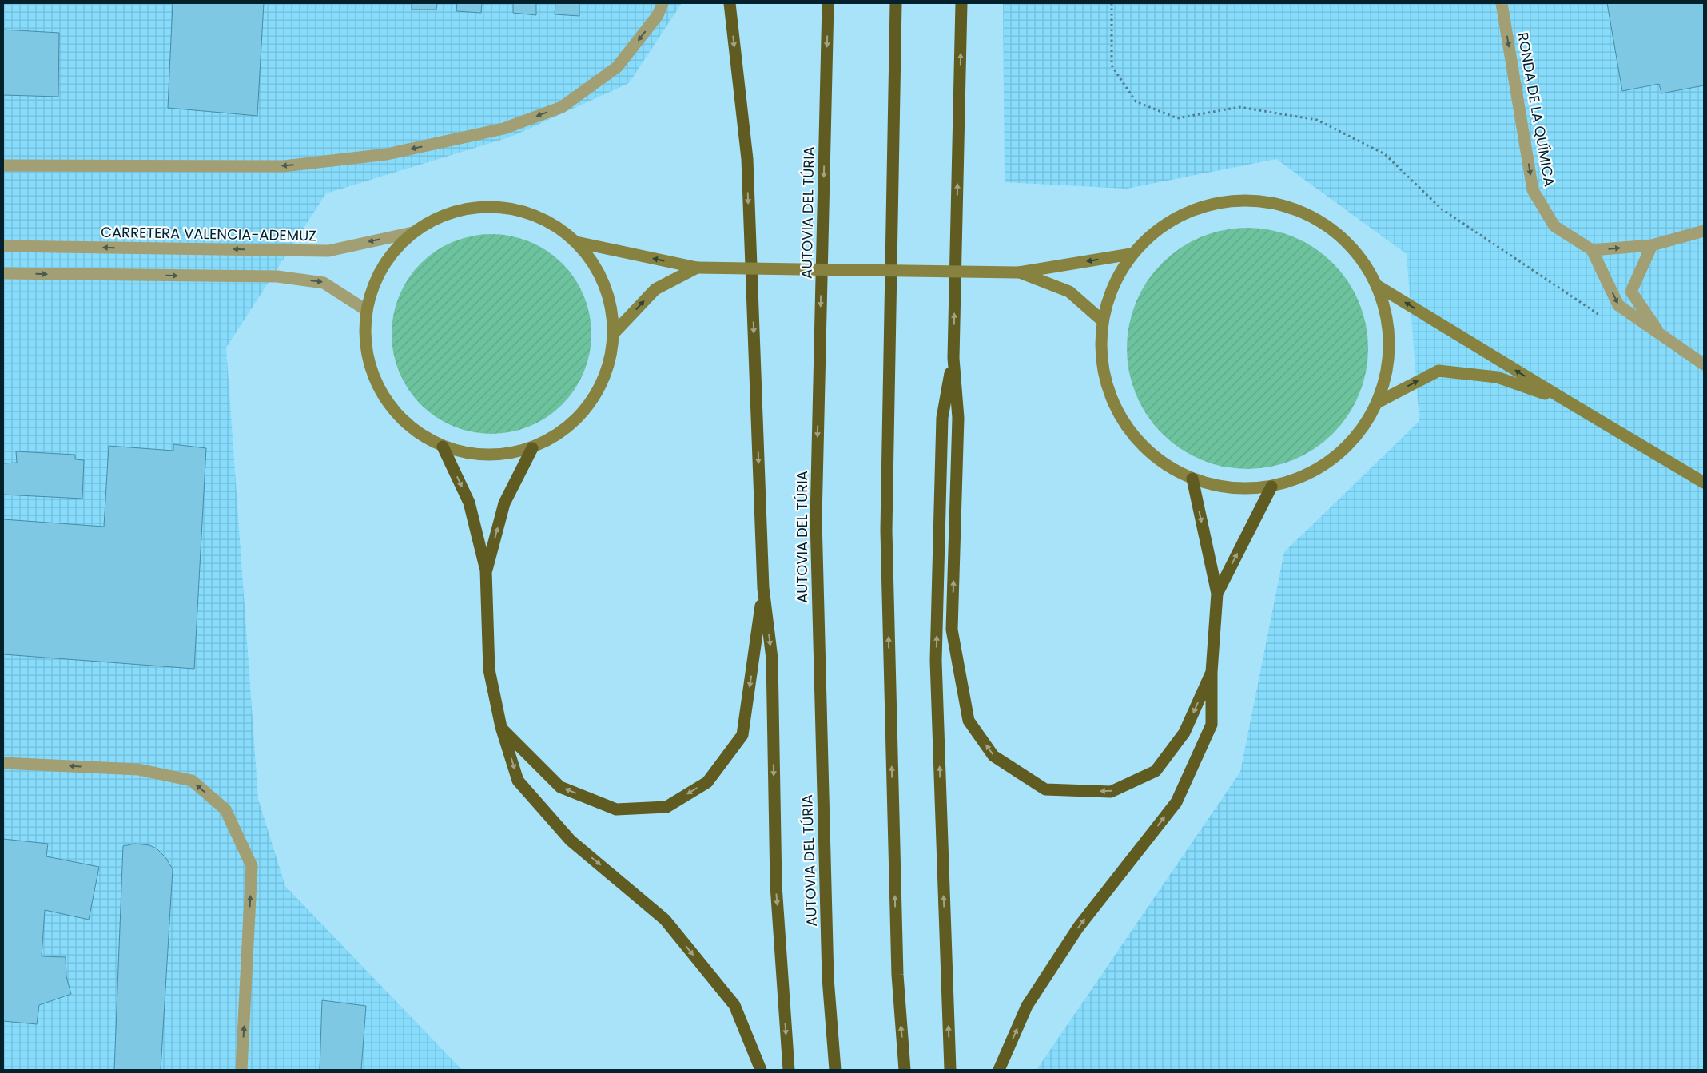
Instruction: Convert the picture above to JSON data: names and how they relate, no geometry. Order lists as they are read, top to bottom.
{
  "streets": {
    "highway": ["AUTOVIA DEL TÚRIA"],
    "street": ["RONDA DE LA QUÍMICA", "CARRETERA VALENCIA-ADEMUZ"]
  },
  "one_way": ["RONDA DE LA QUÍMICA"]
}
